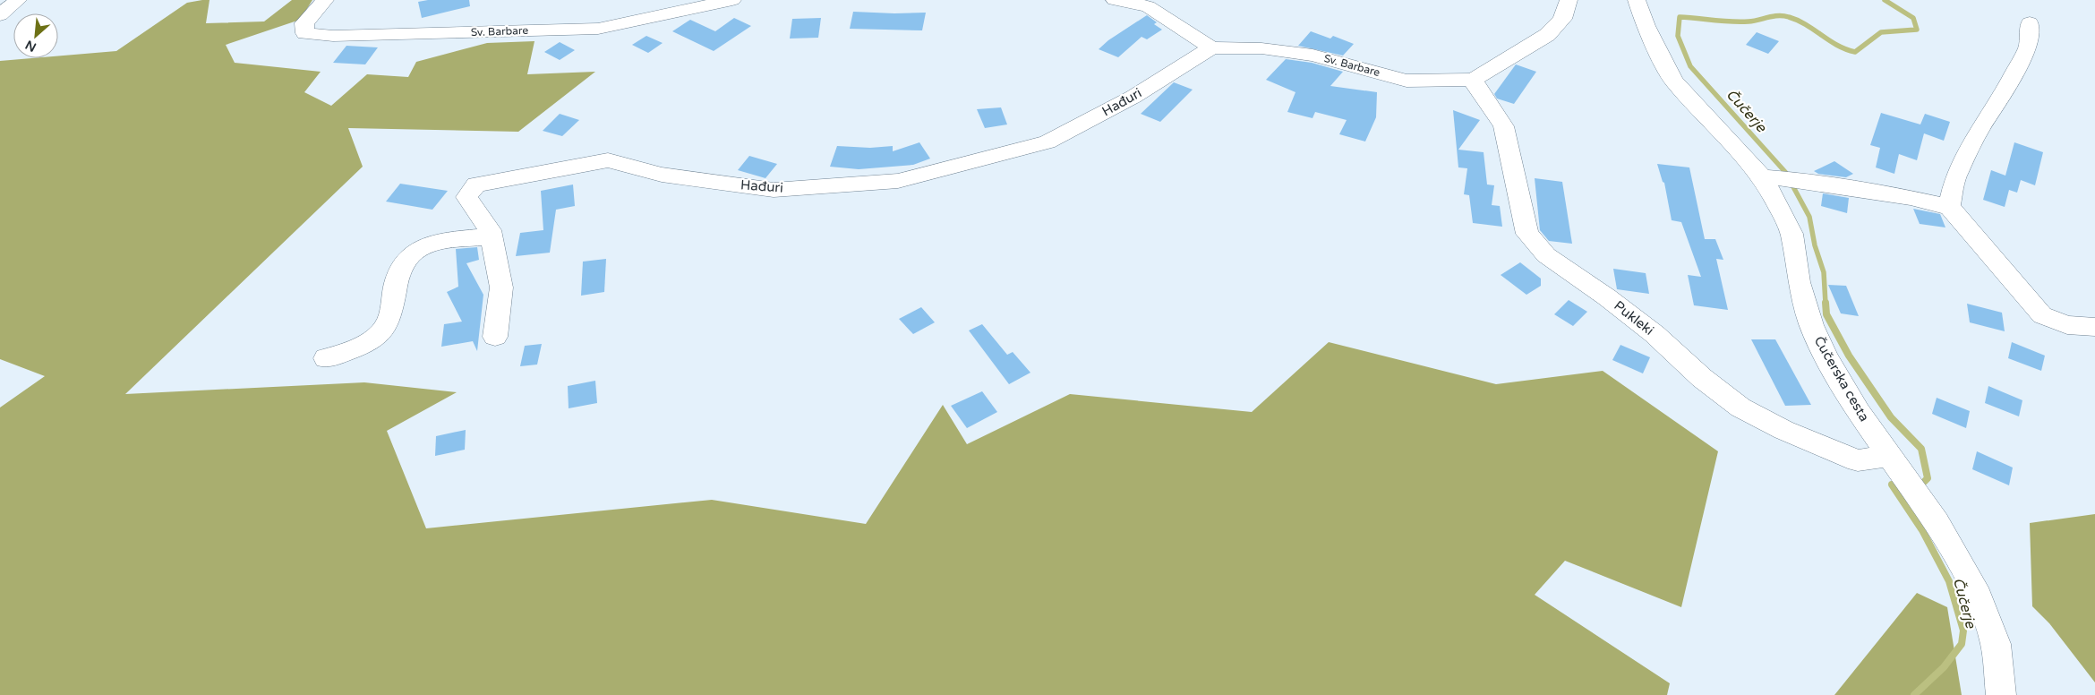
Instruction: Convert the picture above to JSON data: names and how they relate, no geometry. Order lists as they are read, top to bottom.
{
  "streets": {
    "street": [
      "Sv. Barbare",
      "Hađuri",
      "Pukleki",
      "Čučerska cesta"
    ]
  },
  "crossings": [
    ["Sv. Barbare", "Hađuri"],
    ["Sv. Barbare", "Pukleki"],
    ["Pukleki", "Čučerska cesta"]
  ],
  "water": ["Čučerje"],
  "north": "bottom left"
}
